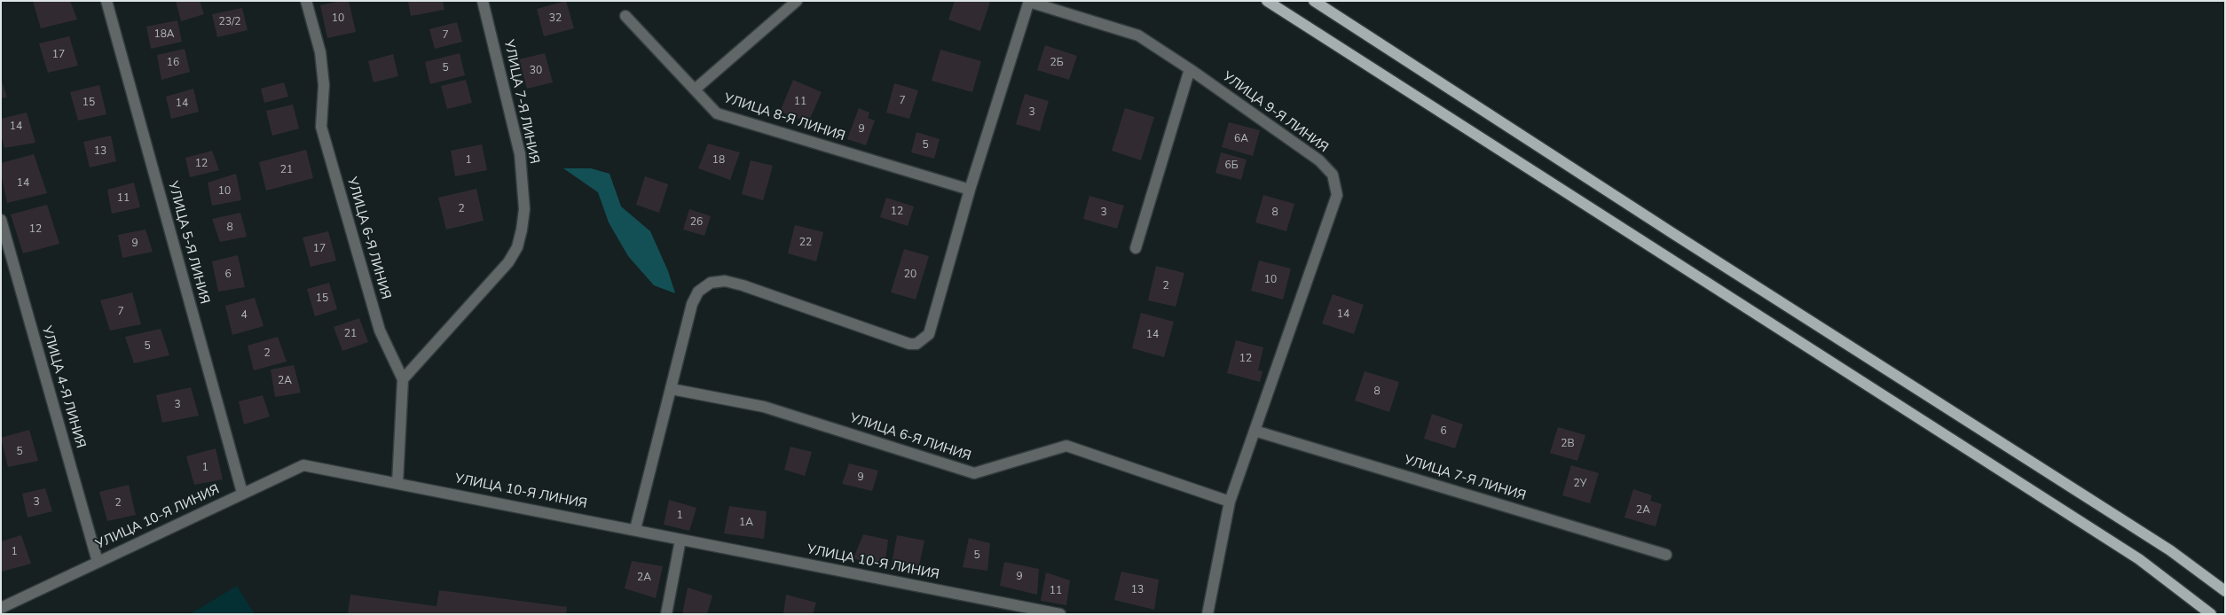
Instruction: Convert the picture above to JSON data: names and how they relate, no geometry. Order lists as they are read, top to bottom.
{
  "streets": {
    "street": [
      "УЛИЦА 7-Я ЛИНИЯ",
      "УЛИЦА 9-Я ЛИНИЯ",
      "УЛИЦА 8-Я ЛИНИЯ",
      "УЛИЦА 6-Я ЛИНИЯ",
      "УЛИЦА 5-Я ЛИНИЯ",
      "УЛИЦА 4-Я ЛИНИЯ",
      "УЛИЦА 10-Я ЛИНИЯ"
    ]
  },
  "crossings": [
    ["УЛИЦА 7-Я ЛИНИЯ", "УЛИЦА 9-Я ЛИНИЯ"],
    ["УЛИЦА 7-Я ЛИНИЯ", "УЛИЦА 6-Я ЛИНИЯ"],
    ["УЛИЦА 9-Я ЛИНИЯ", "УЛИЦА 6-Я ЛИНИЯ"],
    ["УЛИЦА 6-Я ЛИНИЯ", "УЛИЦА 10-Я ЛИНИЯ"],
    ["УЛИЦА 5-Я ЛИНИЯ", "УЛИЦА 10-Я ЛИНИЯ"],
    ["УЛИЦА 4-Я ЛИНИЯ", "УЛИЦА 10-Я ЛИНИЯ"]
  ],
  "house_numbers": [
    "10",
    "32",
    "23/2",
    "18А",
    "7",
    "17",
    "16",
    "2Б",
    "5",
    "30",
    "7",
    "11",
    "15",
    "14",
    "3",
    "14",
    "9",
    "6А",
    "5",
    "13",
    "1",
    "18",
    "12",
    "6Б",
    "21",
    "14",
    "10",
    "11",
    "2",
    "12",
    "3",
    "8",
    "26",
    "8",
    "12",
    "22",
    "9",
    "17",
    "6",
    "20",
    "10",
    "2",
    "15",
    "7",
    "14",
    "4",
    "21",
    "14",
    "5",
    "2",
    "12",
    "2А",
    "8",
    "3",
    "6",
    "2В",
    "5",
    "1",
    "9",
    "2У",
    "3",
    "2",
    "2А",
    "1",
    "1А",
    "1",
    "5",
    "9",
    "2А",
    "13",
    "11"
  ]
}
